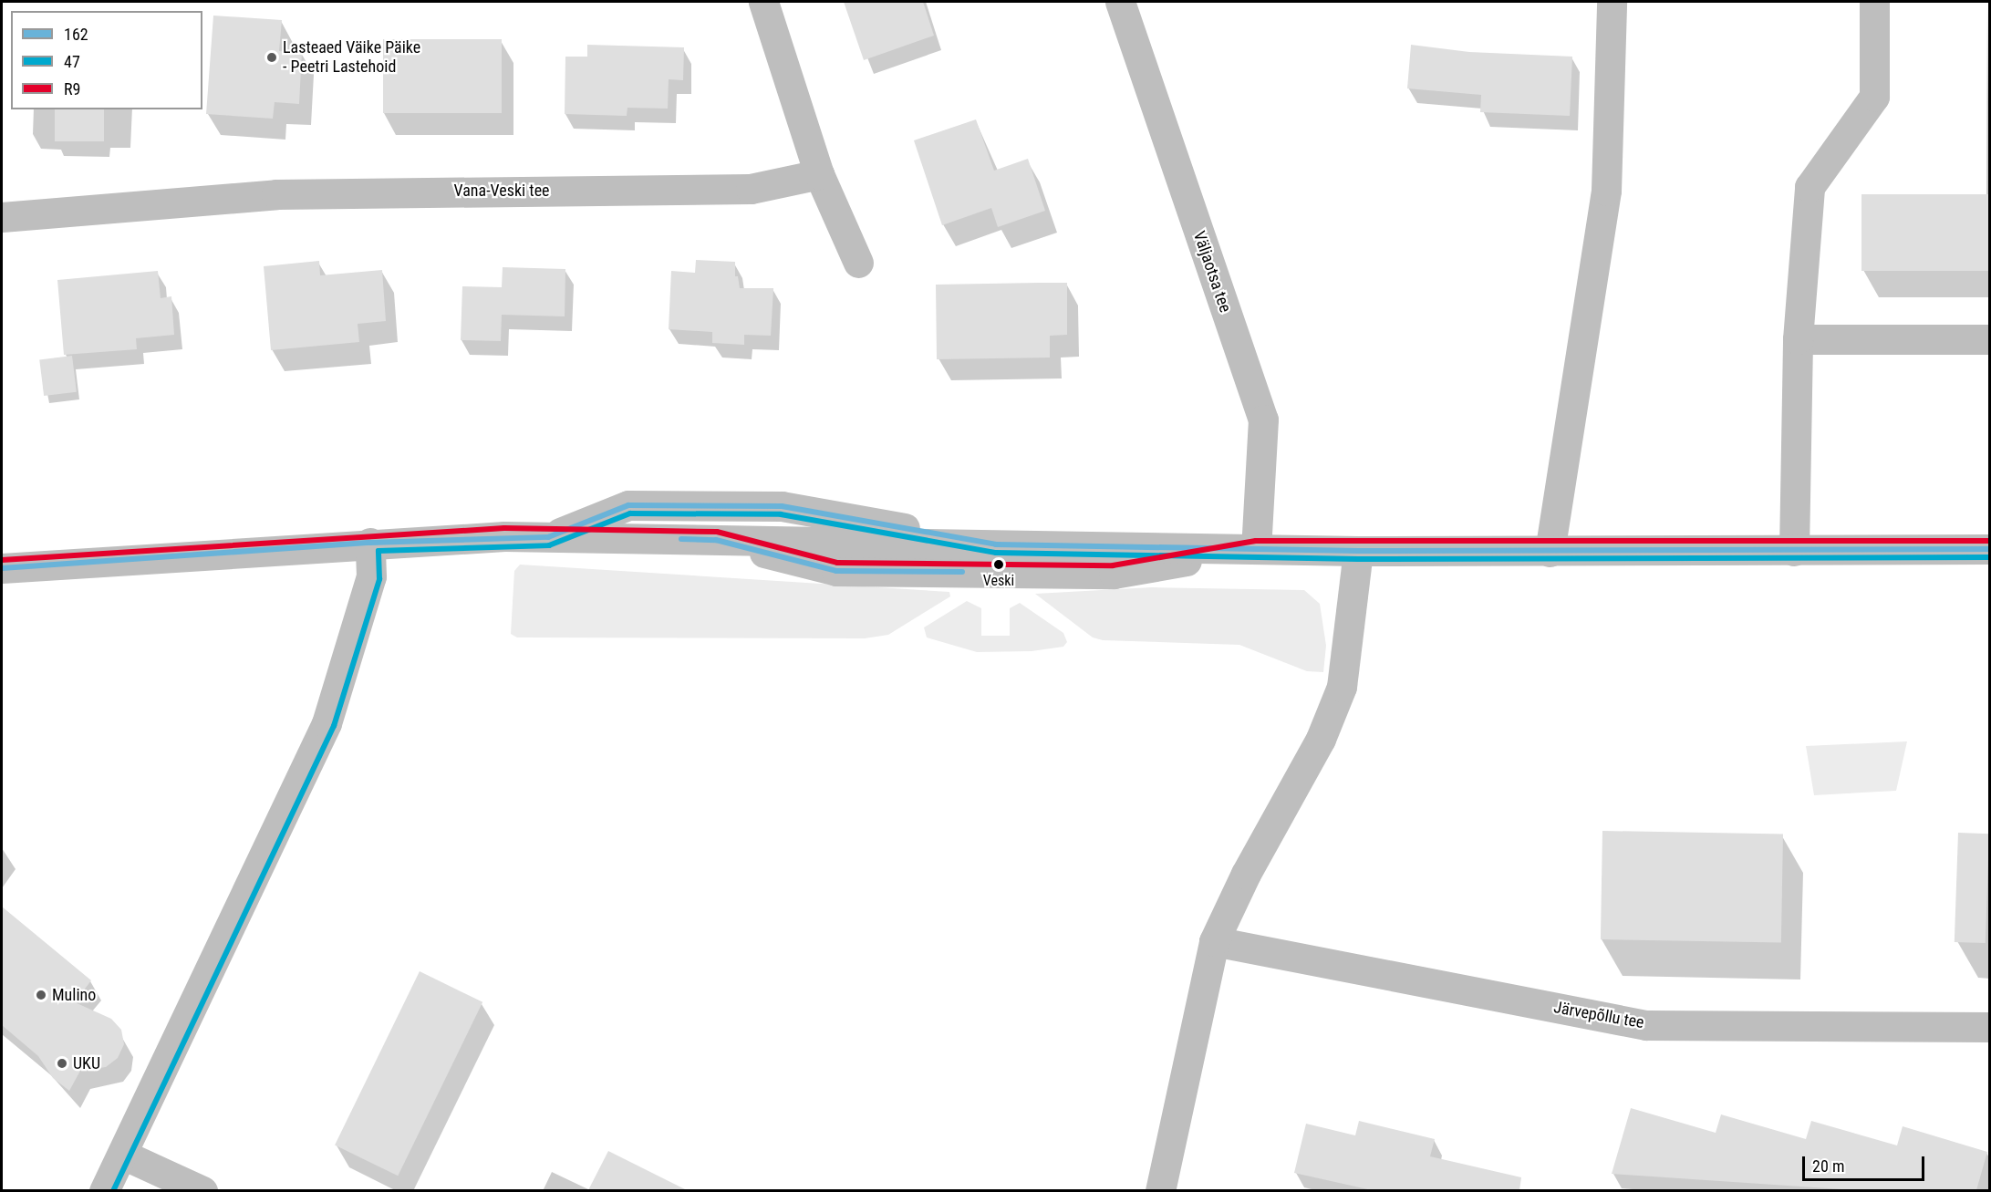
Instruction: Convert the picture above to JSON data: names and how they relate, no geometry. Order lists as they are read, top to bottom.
{
  "streets": {
    "street": ["Vana-Veski tee", "Väljaotsa tee", "Järvepõllu tee"]
  },
  "places": [
    "Lasteaed Väike Päike - Peetri Lastehoid",
    "Veski",
    "Mulino",
    "UKU"
  ],
  "lines": ["transit line 162", "transit line 47", "transit line R9"],
  "legend": ["162", "47", "R9"],
  "scale_bar": "20 m"
}
